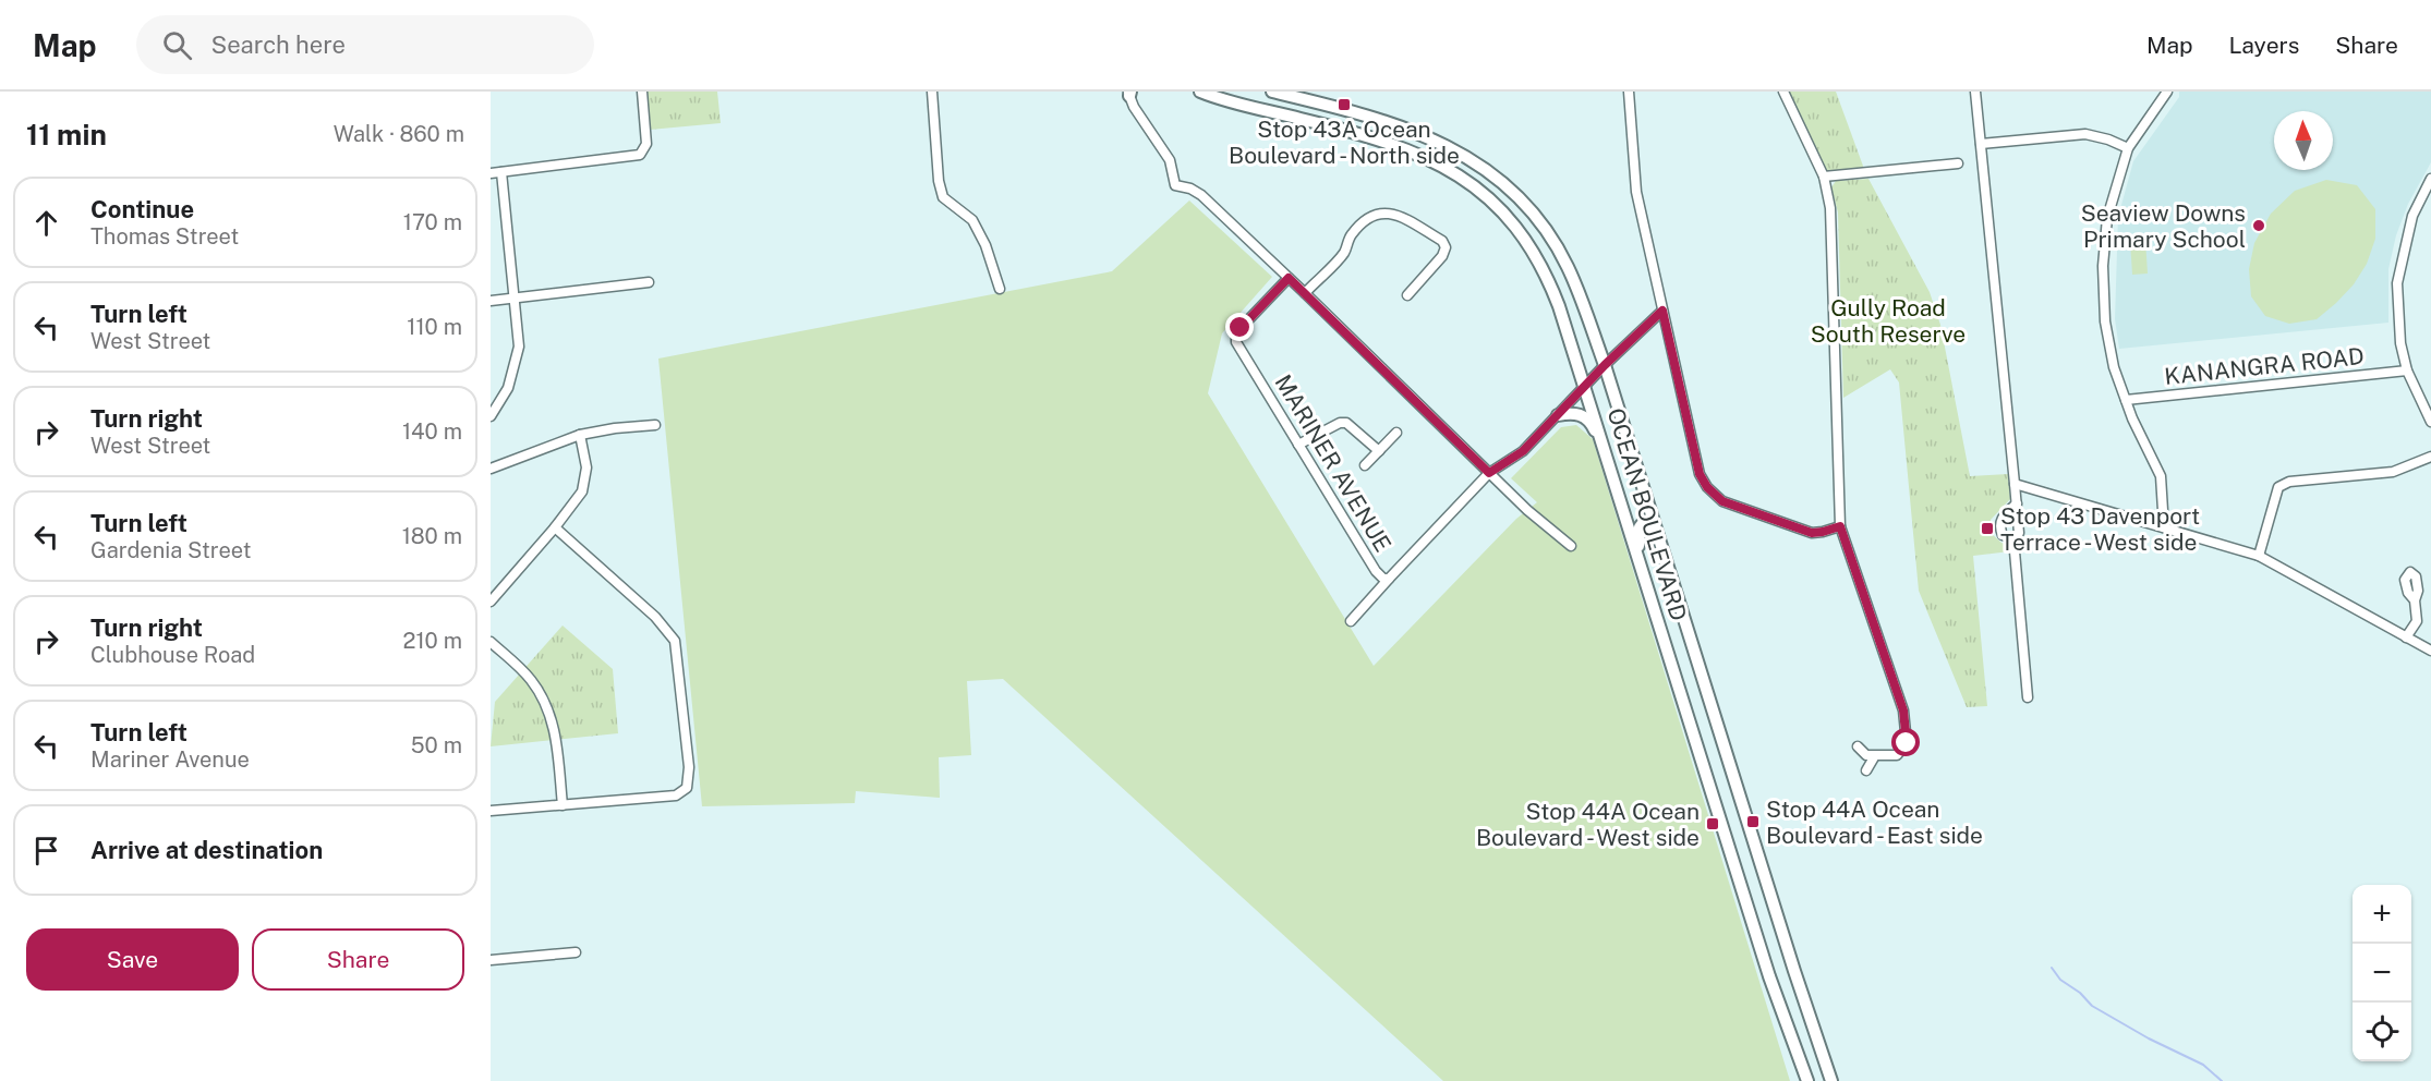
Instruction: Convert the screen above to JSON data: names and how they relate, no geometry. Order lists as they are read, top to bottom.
{
  "streets": {
    "main road": ["OCEAN BOULEVARD"],
    "street": ["KANANGRA ROAD", "MARINER AVENUE"]
  },
  "crossings": [
    ["MARINER AVENUE", "OCEAN BOULEVARD"]
  ],
  "parks": ["Gully Road South Reserve"],
  "places": {
    "transit": [
      "Stop 43A Ocean Boulevard - North side",
      "Stop 43 Davenport Terrace - West side",
      "Stop 44A Ocean Boulevard - East side",
      "Stop 44A Ocean Boulevard - West side"
    ],
    "other": ["Seaview Downs Primary School"]
  },
  "north": "top",
  "page": {
    "header": "Map",
    "search": "Search here",
    "nav": ["Map", "Layers", "Share"],
    "heading": ["11 min", "Walk · 860 m"],
    "list": [
      ["Continue", "Thomas Street", "170 m"],
      ["Turn left", "West Street", "110 m"],
      ["Turn right", "West Street", "140 m"],
      ["Turn left", "Gardenia Street", "180 m"],
      ["Turn right", "Clubhouse Road", "210 m"],
      ["Turn left", "Mariner Avenue", "50 m"],
      "Arrive at destination"
    ],
    "map_buttons": ["+", "−"],
    "buttons": ["Save", "Share"]
  }
}
